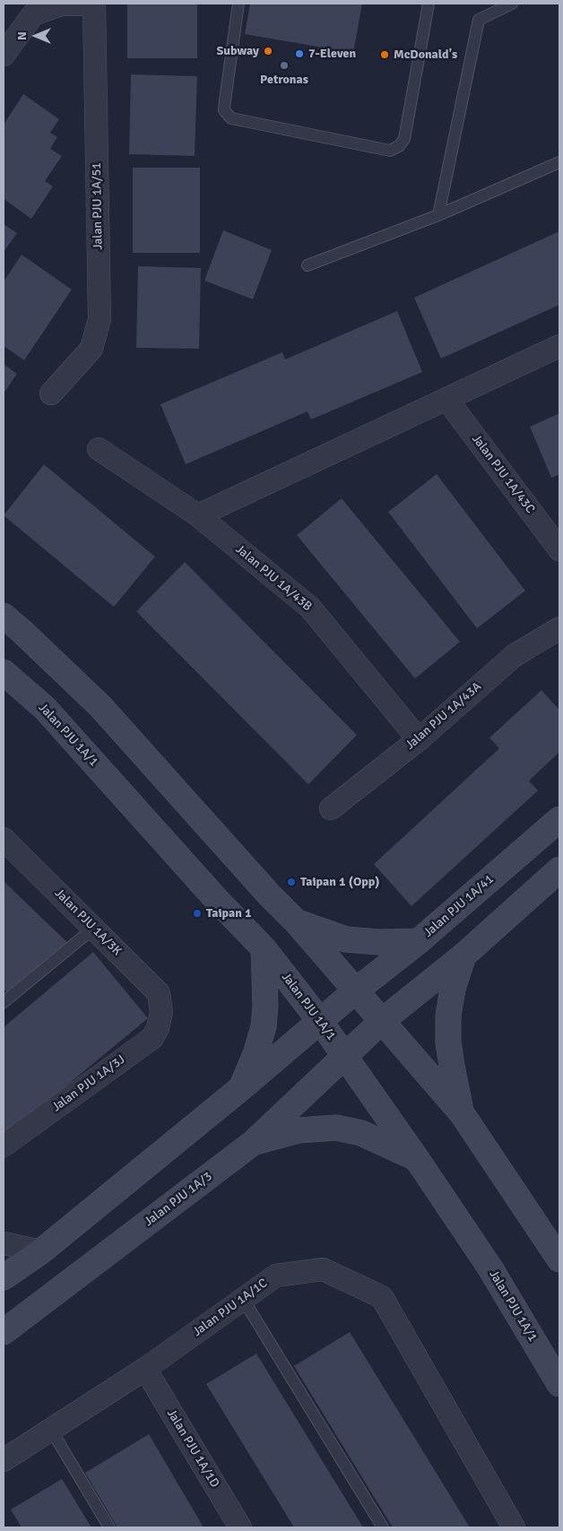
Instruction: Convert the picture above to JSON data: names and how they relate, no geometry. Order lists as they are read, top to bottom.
{
  "streets": {
    "street": [
      "Jalan PJU 1A/51",
      "Jalan PJU 1A/43C",
      "Jalan PJU 1A/43B",
      "Jalan PJU 1A/43A",
      "Jalan PJU 1A/1",
      "Jalan PJU 1A/41",
      "Jalan PJU 1A/3K",
      "Jalan PJU 1A/3J",
      "Jalan PJU 1A/3",
      "Jalan PJU 1A/1C",
      "Jalan PJU 1A/1D"
    ]
  },
  "crossings": [
    ["Jalan PJU 1A/43B", "Jalan PJU 1A/43A"],
    ["Jalan PJU 1A/1", "Jalan PJU 1A/41"],
    ["Jalan PJU 1A/1", "Jalan PJU 1A/3"],
    ["Jalan PJU 1A/3K", "Jalan PJU 1A/3J"],
    ["Jalan PJU 1A/1C", "Jalan PJU 1A/1D"]
  ],
  "places": [
    "Subway",
    "7-Eleven",
    "McDonald's",
    "Petronas",
    "Taipan 1 (Opp)",
    "Taipan 1"
  ],
  "north": "left"
}
